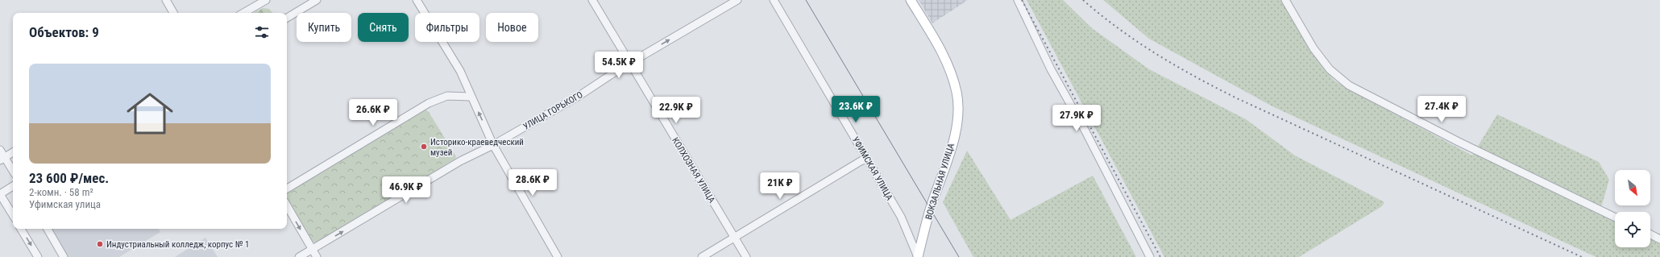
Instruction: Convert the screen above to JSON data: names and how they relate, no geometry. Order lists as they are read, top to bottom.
{
  "streets": {
    "main road": ["ВОКЗАЛЬНАЯ УЛИЦА"],
    "street": ["УЛИЦА ГОРЬКОГО", "УФИМСКАЯ УЛИЦА", "КОЛХОЗНАЯ УЛИЦА"]
  },
  "crossings": [
    ["УЛИЦА ГОРЬКОГО", "КОЛХОЗНАЯ УЛИЦА"],
    ["УФИМСКАЯ УЛИЦА", "ВОКЗАЛЬНАЯ УЛИЦА"]
  ],
  "one_way": ["УЛИЦА ГОРЬКОГО"],
  "places": ["Историко-краеведческий музей", "Индустриальный колледж, корпус № 1"],
  "north": "bottom right",
  "page": {
    "chip": [
      "Купить",
      "Снять",
      "Фильтры",
      "Новое"
    ],
    "heading": "Объектов: 9",
    "price": [
      "54.5K ₽",
      "23.6K ₽",
      "27.4K ₽",
      "22.9K ₽",
      "26.6K ₽",
      "27.9K ₽",
      "28.6K ₽",
      "21K ₽",
      "46.9K ₽"
    ],
    "list": [
      {
        "name": "23 600 ₽/мес.",
        "note": "2-комн. · 58 m² · Уфимская улица"
      }
    ]
  }
}
